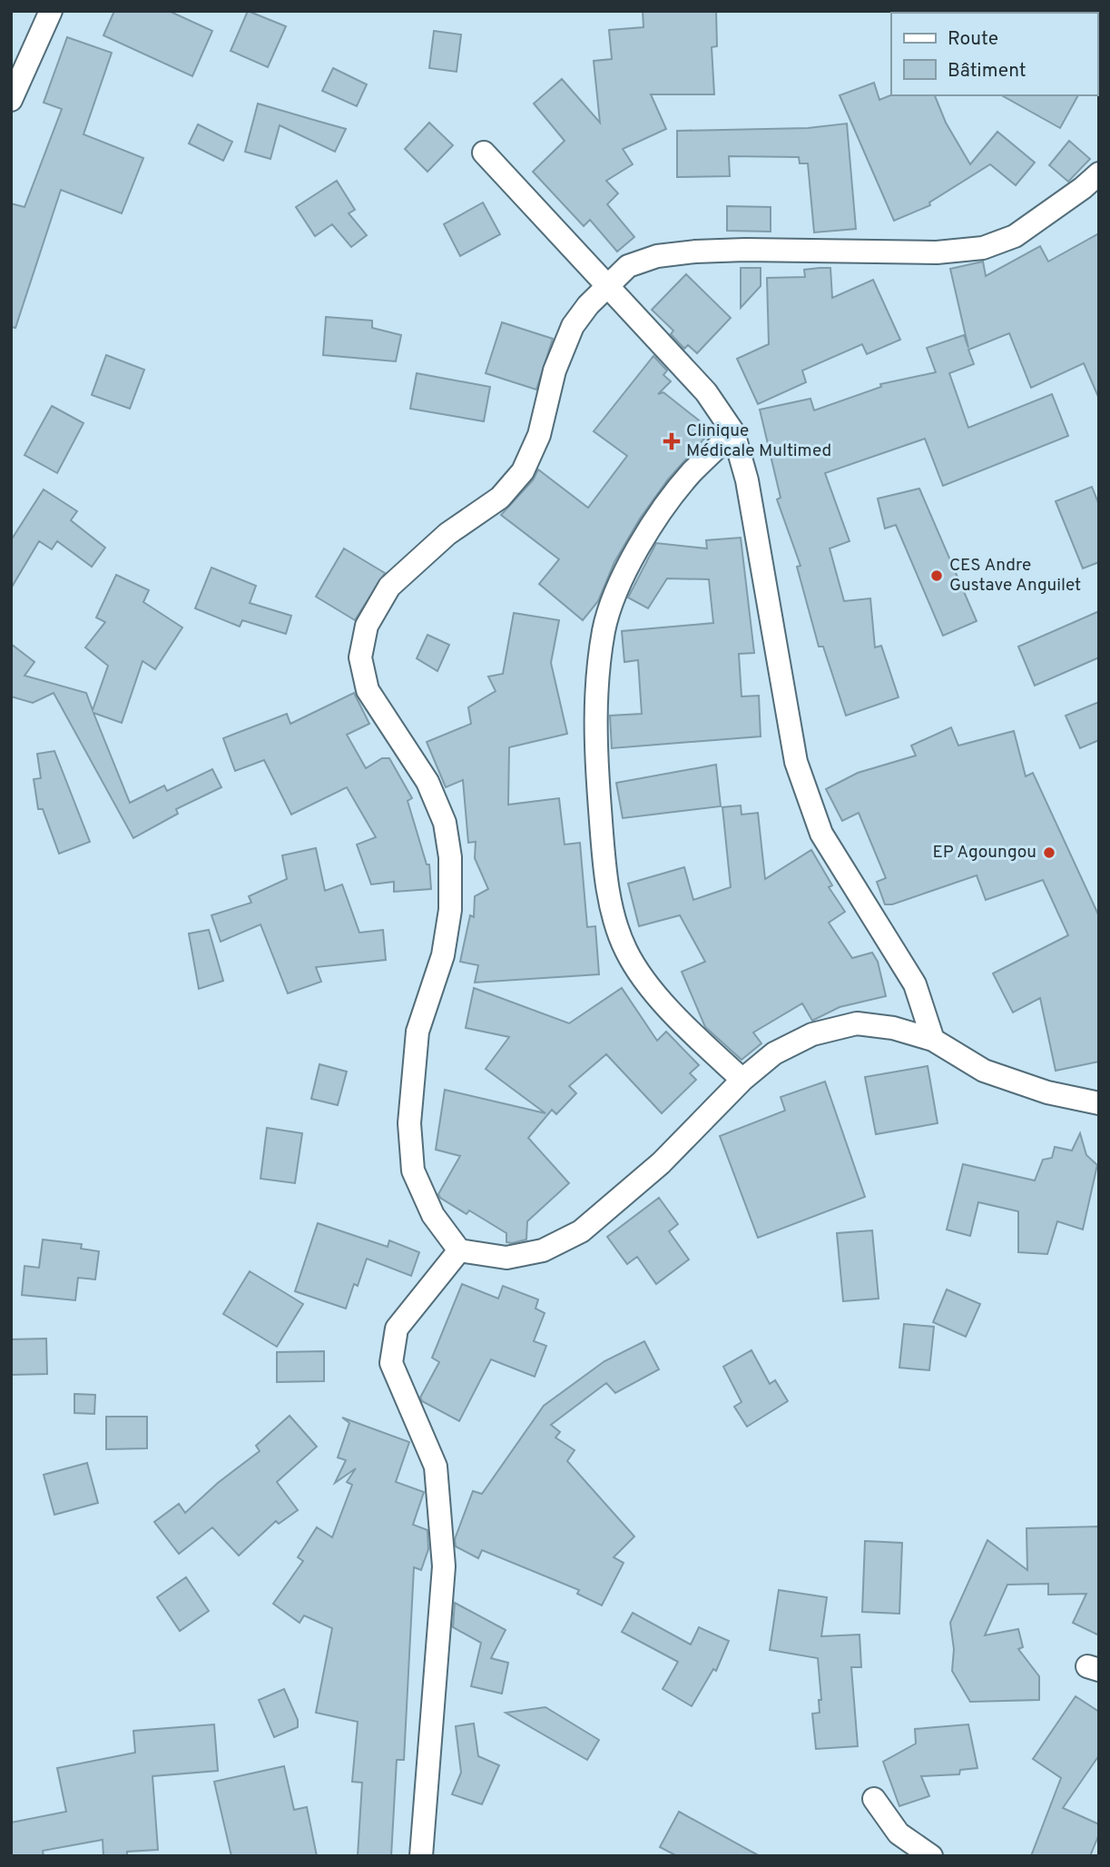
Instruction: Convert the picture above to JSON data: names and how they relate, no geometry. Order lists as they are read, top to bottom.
{
  "places": {
    "health": ["Clinique Médicale Multimed"],
    "other": ["CES Andre Gustave Anguilet", "EP Agoungou"]
  },
  "legend": ["Route", "Bâtiment"]
}
